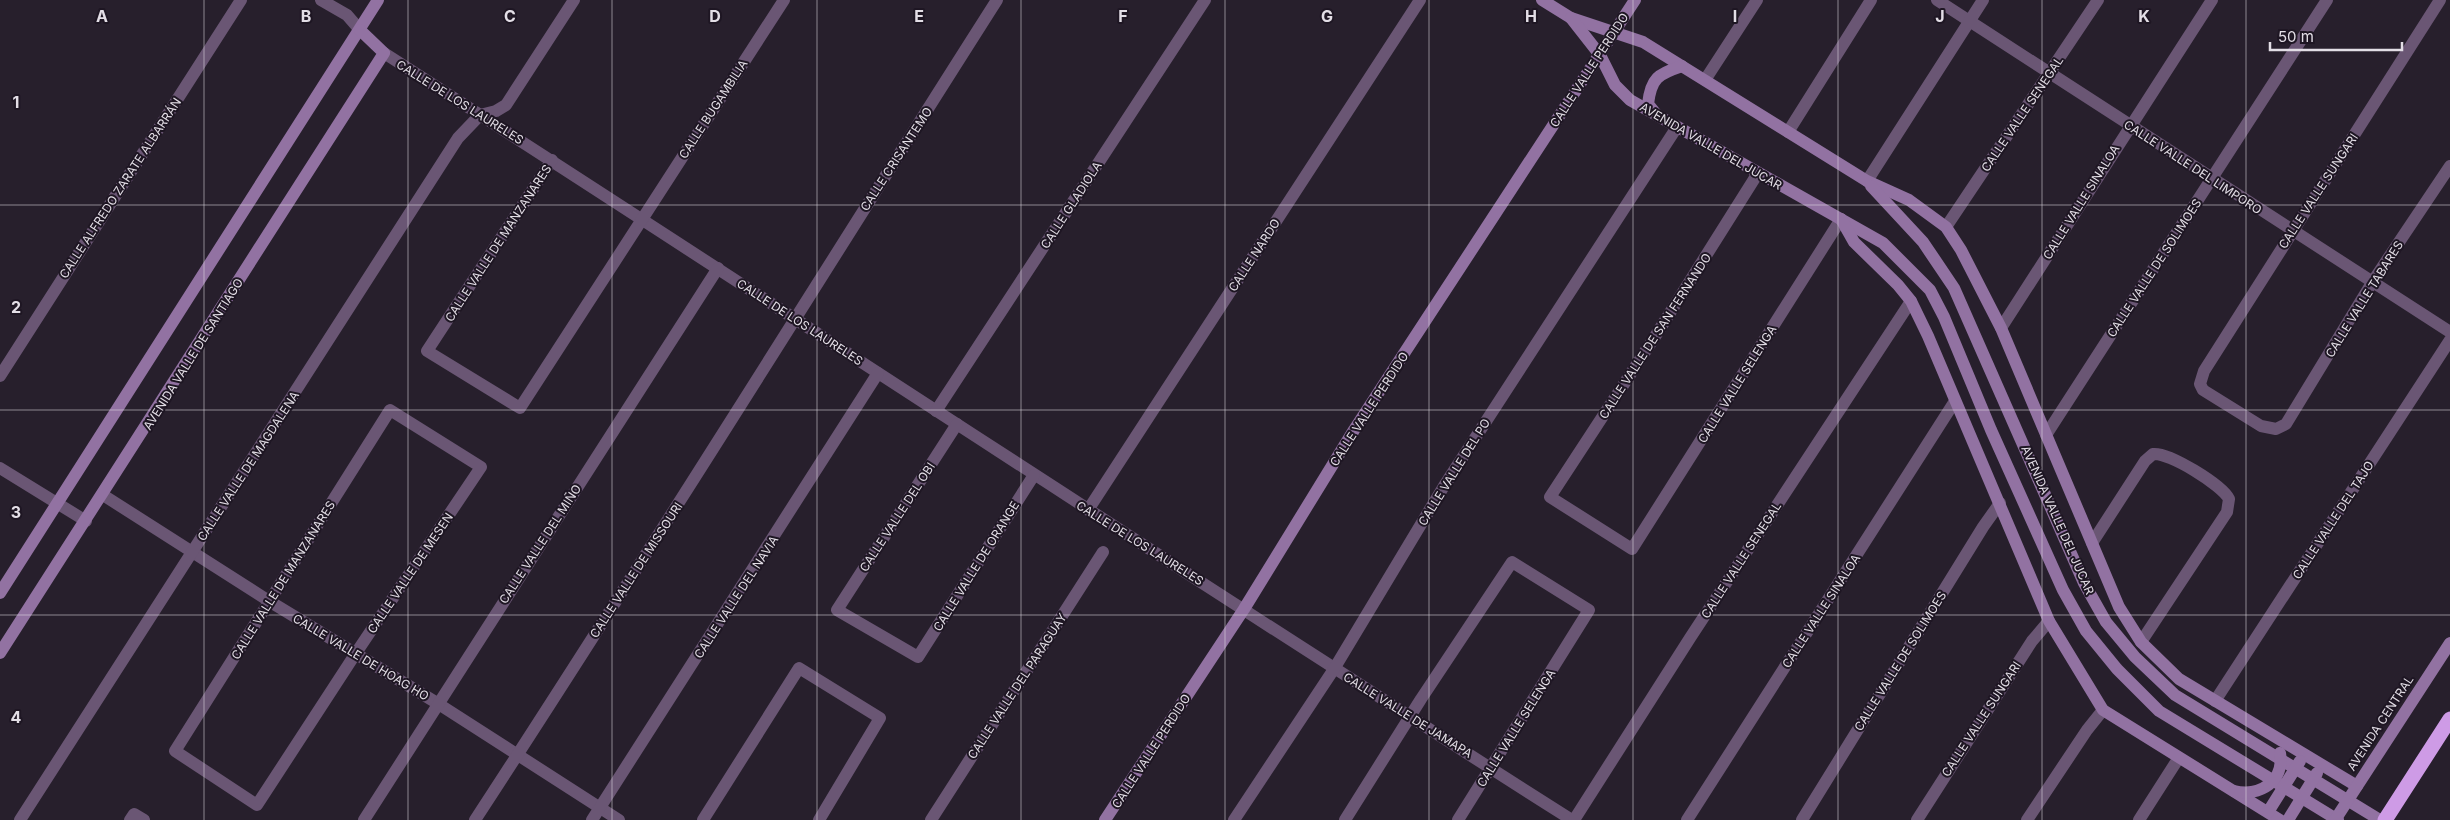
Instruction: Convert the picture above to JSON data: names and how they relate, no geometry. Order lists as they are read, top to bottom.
{
  "streets": {
    "main road": [
      "CALLE VALLE PERDIDO",
      "CALLE DE LOS LAURELES",
      "AVENIDA VALLE DEL JUCAR",
      "AVENIDA VALLE DE SANTIAGO",
      "AVENIDA CENTRAL"
    ],
    "street": [
      "CALLE BUGAMBILIA",
      "CALLE VALLE SENEGAL",
      "CALLE CRISANTEMO",
      "CALLE VALLE DEL LIMPORO",
      "CALLE ALFREDO ZARATE ALBARRÁN",
      "CALLE VALLE SUNGARI",
      "CALLE VALLE SINALOA",
      "CALLE GLADIOLA",
      "CALLE VALLE DE MANZANARES",
      "CALLE NARDO",
      "CALLE VALLE DE SOLIMOES",
      "CALLE VALLE TABARES",
      "CALLE VALLE DE SAN FERNANDO",
      "CALLE VALLE SELENGA",
      "CALLE VALLE DE MAGDALENA",
      "CALLE VALLE DEL PO",
      "CALLE VALLE DEL OBI",
      "CALLE VALLE DEL TAJO",
      "CALLE VALLE DEL MIÑO",
      "CALLE VALLE DE ORANGE",
      "CALLE VALLE DE MISSOURI",
      "CALLE VALLE DE MESEN",
      "CALLE VALLE DEL NAVIA",
      "CALLE VALLE DE HOAG HO",
      "CALLE VALLE DEL PARAGUAY",
      "CALLE VALLE DE JAMAPA"
    ]
  },
  "crossings": [
    ["CALLE VALLE PERDIDO", "CALLE DE LOS LAURELES"],
    ["CALLE VALLE PERDIDO", "AVENIDA VALLE DEL JUCAR"],
    ["CALLE VALLE PERDIDO", "CALLE VALLE DE JAMAPA"],
    ["CALLE DE LOS LAURELES", "CALLE BUGAMBILIA"],
    ["CALLE DE LOS LAURELES", "CALLE CRISANTEMO"],
    ["CALLE DE LOS LAURELES", "CALLE GLADIOLA"],
    ["CALLE DE LOS LAURELES", "CALLE VALLE DE MANZANARES"],
    ["CALLE DE LOS LAURELES", "CALLE NARDO"],
    ["CALLE DE LOS LAURELES", "AVENIDA VALLE DE SANTIAGO"],
    ["CALLE DE LOS LAURELES", "CALLE VALLE DE MAGDALENA"],
    ["CALLE DE LOS LAURELES", "CALLE VALLE DEL OBI"],
    ["CALLE DE LOS LAURELES", "CALLE VALLE DEL MIÑO"],
    ["CALLE DE LOS LAURELES", "CALLE VALLE DE ORANGE"],
    ["CALLE DE LOS LAURELES", "CALLE VALLE DE MISSOURI"],
    ["CALLE DE LOS LAURELES", "CALLE VALLE DEL NAVIA"],
    ["CALLE DE LOS LAURELES", "CALLE VALLE DE JAMAPA"],
    ["CALLE BUGAMBILIA", "CALLE VALLE DE MANZANARES"],
    ["CALLE VALLE SENEGAL", "AVENIDA VALLE DEL JUCAR"],
    ["CALLE VALLE SENEGAL", "CALLE VALLE DEL LIMPORO"],
    ["CALLE VALLE SENEGAL", "CALLE VALLE DE JAMAPA"],
    ["AVENIDA VALLE DEL JUCAR", "CALLE VALLE SINALOA"],
    ["AVENIDA VALLE DEL JUCAR", "CALLE VALLE DE SOLIMOES"],
    ["AVENIDA VALLE DEL JUCAR", "CALLE VALLE DE SAN FERNANDO"],
    ["AVENIDA VALLE DEL JUCAR", "CALLE VALLE SELENGA"],
    ["AVENIDA VALLE DEL JUCAR", "CALLE VALLE DEL PO"],
    ["AVENIDA VALLE DEL JUCAR", "CALLE VALLE DEL TAJO"],
    ["AVENIDA VALLE DEL JUCAR", "AVENIDA CENTRAL"],
    ["CALLE CRISANTEMO", "CALLE VALLE DE MISSOURI"],
    ["CALLE VALLE DEL LIMPORO", "CALLE VALLE SUNGARI"],
    ["CALLE VALLE DEL LIMPORO", "CALLE VALLE SINALOA"],
    ["CALLE VALLE DEL LIMPORO", "CALLE VALLE DE SOLIMOES"],
    ["CALLE VALLE DEL LIMPORO", "CALLE VALLE TABARES"],
    ["CALLE VALLE SUNGARI", "CALLE VALLE TABARES"],
    ["CALLE VALLE DE MANZANARES", "CALLE VALLE DE MESEN"],
    ["CALLE VALLE DE MANZANARES", "CALLE VALLE DE HOAG HO"],
    ["CALLE VALLE DE SAN FERNANDO", "CALLE VALLE SELENGA"],
    ["AVENIDA VALLE DE SANTIAGO", "CALLE VALLE DE HOAG HO"],
    ["CALLE VALLE SELENGA", "CALLE VALLE DE JAMAPA"],
    ["CALLE VALLE DE MAGDALENA", "CALLE VALLE DE HOAG HO"],
    ["CALLE VALLE DEL PO", "CALLE VALLE DE JAMAPA"],
    ["CALLE VALLE DEL OBI", "CALLE VALLE DE ORANGE"],
    ["CALLE VALLE DEL MIÑO", "CALLE VALLE DE HOAG HO"],
    ["CALLE VALLE DE MISSOURI", "CALLE VALLE DE HOAG HO"],
    ["CALLE VALLE DE MESEN", "CALLE VALLE DE HOAG HO"],
    ["CALLE VALLE DEL NAVIA", "CALLE VALLE DE HOAG HO"]
  ],
  "scale_bar": "50 m",
  "grid": {
    "columns": [
      "A",
      "B",
      "C",
      "D",
      "E",
      "F",
      "G",
      "H",
      "I",
      "J",
      "K"
    ],
    "rows": [
      "1",
      "2",
      "3",
      "4"
    ]
  }
}
